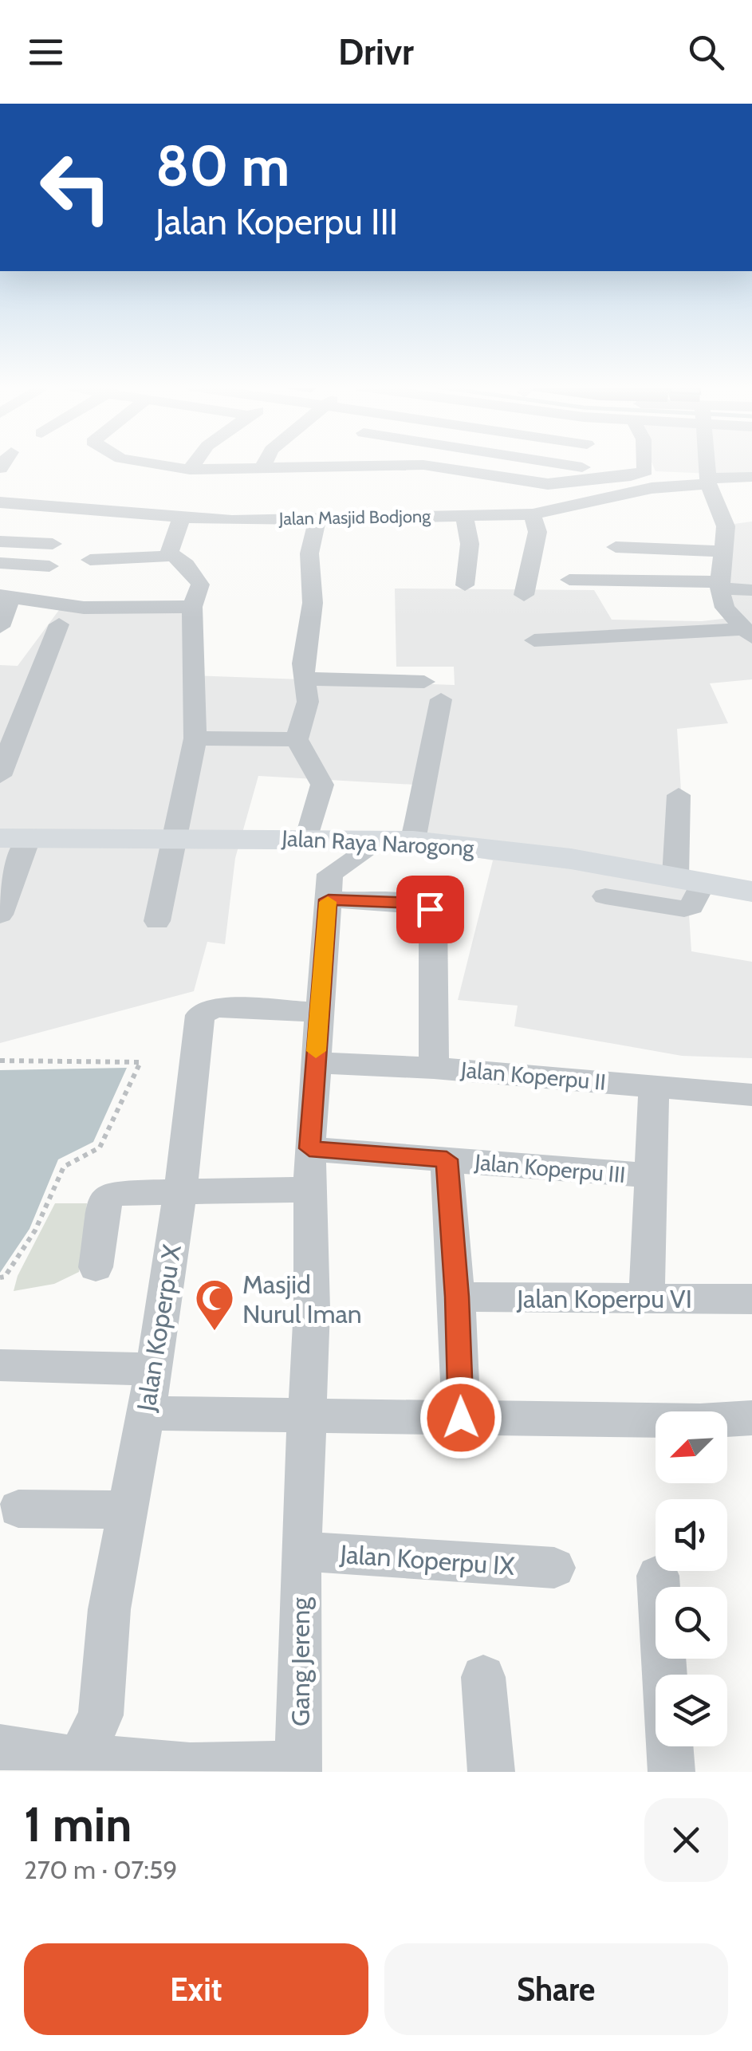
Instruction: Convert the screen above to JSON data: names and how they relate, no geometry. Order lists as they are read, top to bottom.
{
  "streets": {
    "main road": ["Jalan Raya Narogong"],
    "street": [
      "Jalan Masjid Bodjong",
      "Jalan Koperpu II",
      "Jalan Koperpu III",
      "Jalan Koperpu VI",
      "Jalan Koperpu X",
      "Jalan Koperpu IX",
      "Gang Jereng"
    ]
  },
  "crossings": [
    ["Jalan Koperpu II", "Gang Jereng"],
    ["Jalan Koperpu III", "Gang Jereng"],
    ["Jalan Koperpu X", "Gang Jereng"],
    ["Jalan Koperpu IX", "Gang Jereng"]
  ],
  "places": {
    "mosque": ["Masjid Nurul Iman"]
  },
  "north": "bottom left",
  "page": {
    "header": "Drivr",
    "turn": ["80 m", "Jalan Koperpu III"],
    "heading": ["1 min", "270 m · 07:59"],
    "buttons": ["Exit", "Share"]
  }
}
